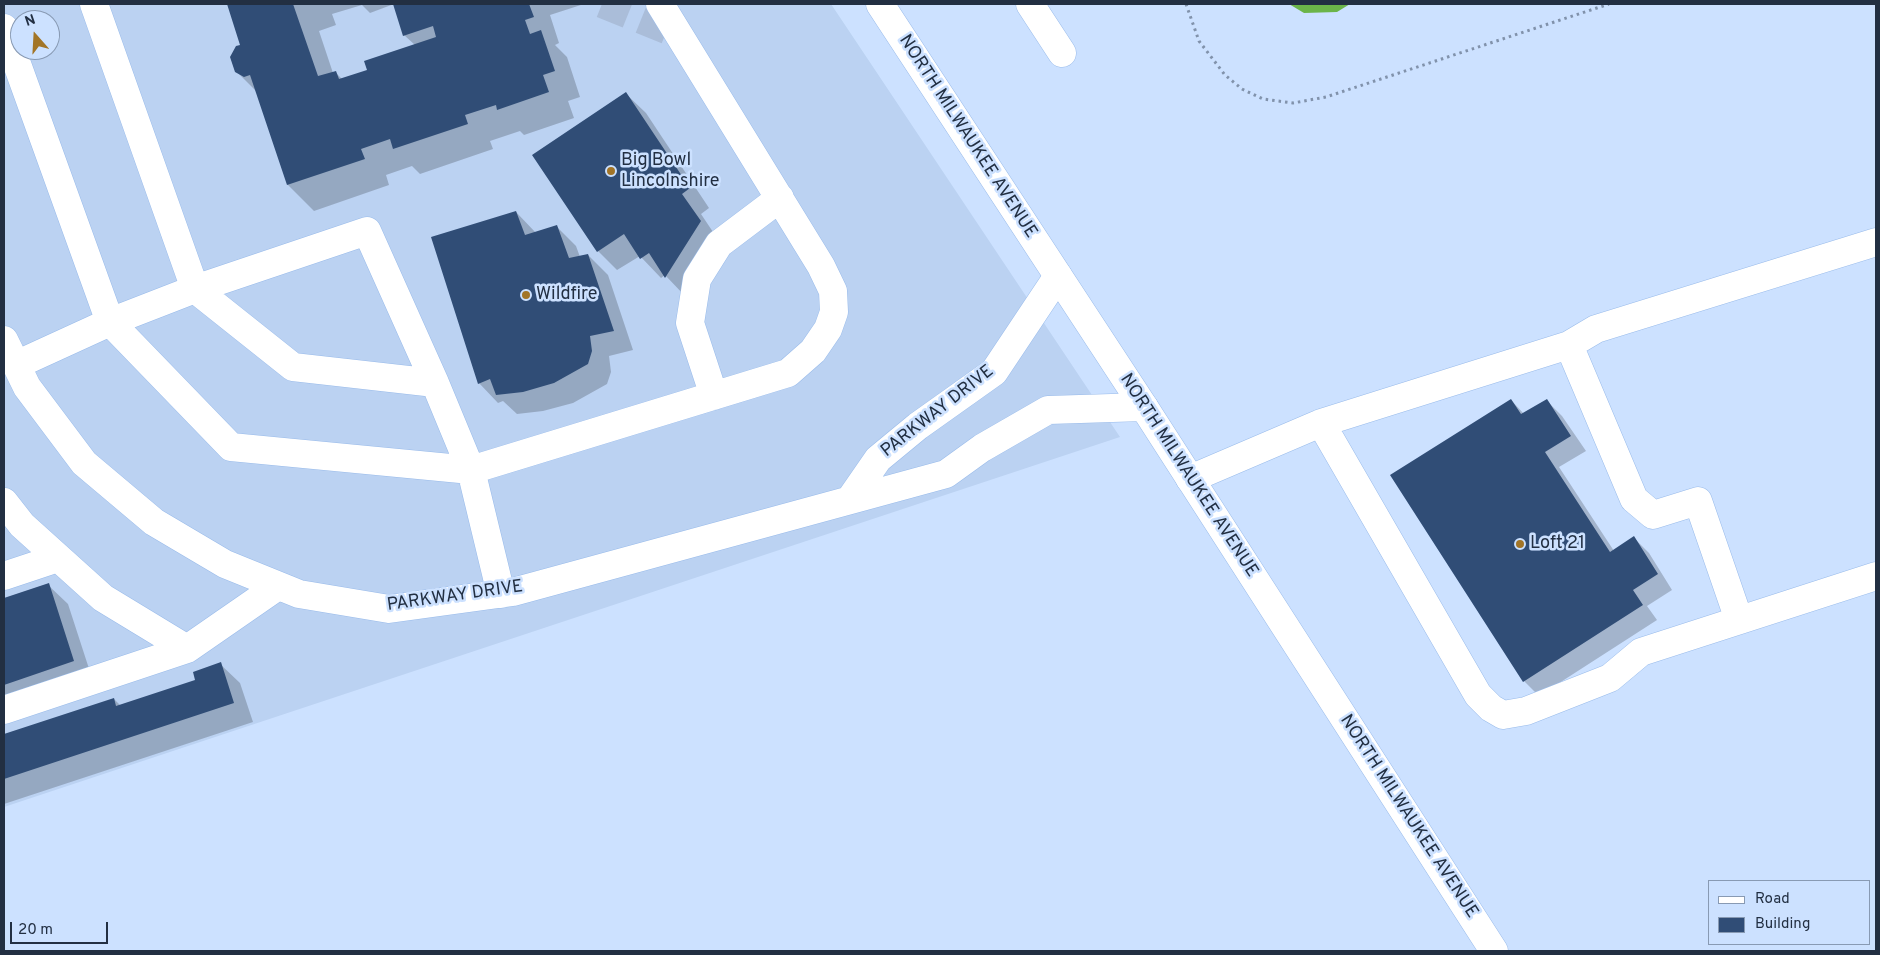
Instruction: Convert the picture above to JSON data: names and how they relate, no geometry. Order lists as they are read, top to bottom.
{
  "streets": {
    "street": ["NORTH MILWAUKEE AVENUE", "PARKWAY DRIVE"]
  },
  "crossings": [
    ["NORTH MILWAUKEE AVENUE", "PARKWAY DRIVE"]
  ],
  "places": ["Big Bowl Lincolnshire", "Wildfire", "Loft 21"],
  "legend": ["Road", "Building"],
  "scale_bar": "20 m",
  "north": "top"
}
